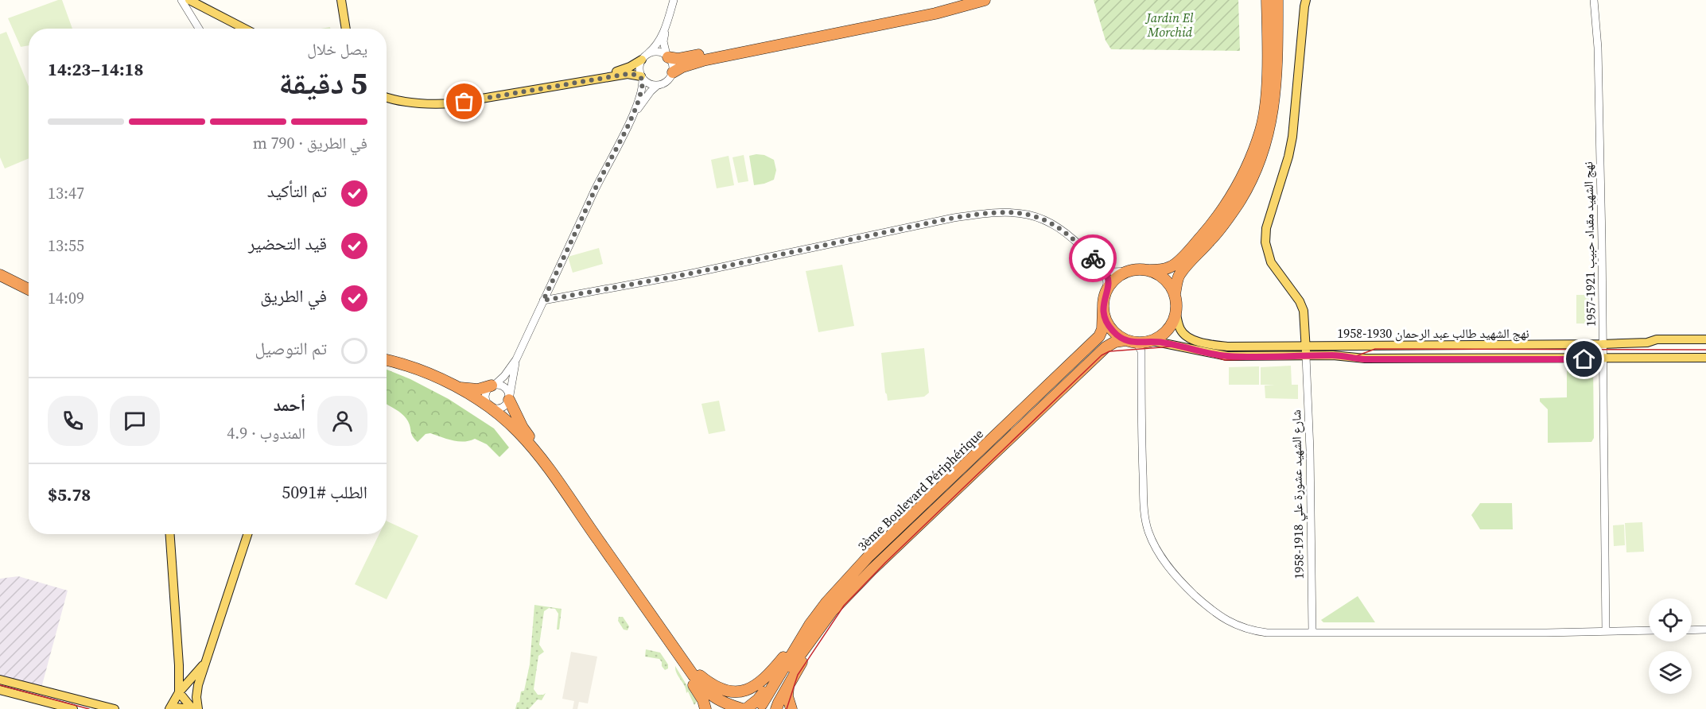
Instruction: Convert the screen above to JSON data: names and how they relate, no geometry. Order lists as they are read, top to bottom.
{
  "streets": {
    "highway": ["3ème Boulevard Périphérique"],
    "main road": ["نهج الشهيد طالب عبد الرحمان 1930-1958"],
    "street": ["نهج الشهيد مقداد حبيب 1921-1957", "شارع الشهيد عشورة علي 1918-1958"]
  },
  "crossings": [
    ["نهج الشهيد مقداد حبيب 1921-1957", "نهج الشهيد طالب عبد الرحمان 1930-1958"],
    ["نهج الشهيد طالب عبد الرحمان 1930-1958", "3ème Boulevard Périphérique"],
    ["نهج الشهيد طالب عبد الرحمان 1930-1958", "شارع الشهيد عشورة علي 1918-1958"]
  ],
  "parks": ["Jardin El Morchid"],
  "page": {
    "heading": ["5 دقيقة", "يصل خلال", "14:18–14:23"],
    "panel": [
      "أحمد",
      "المندوب · 4.9",
      "الطلب #5091",
      "$5.78"
    ],
    "bar": "في الطريق · 790 m",
    "list": [
      ["تم التأكيد", "13:47"],
      ["قيد التحضير", "13:55"],
      ["في الطريق", "14:09"],
      "تم التوصيل"
    ]
  }
}
